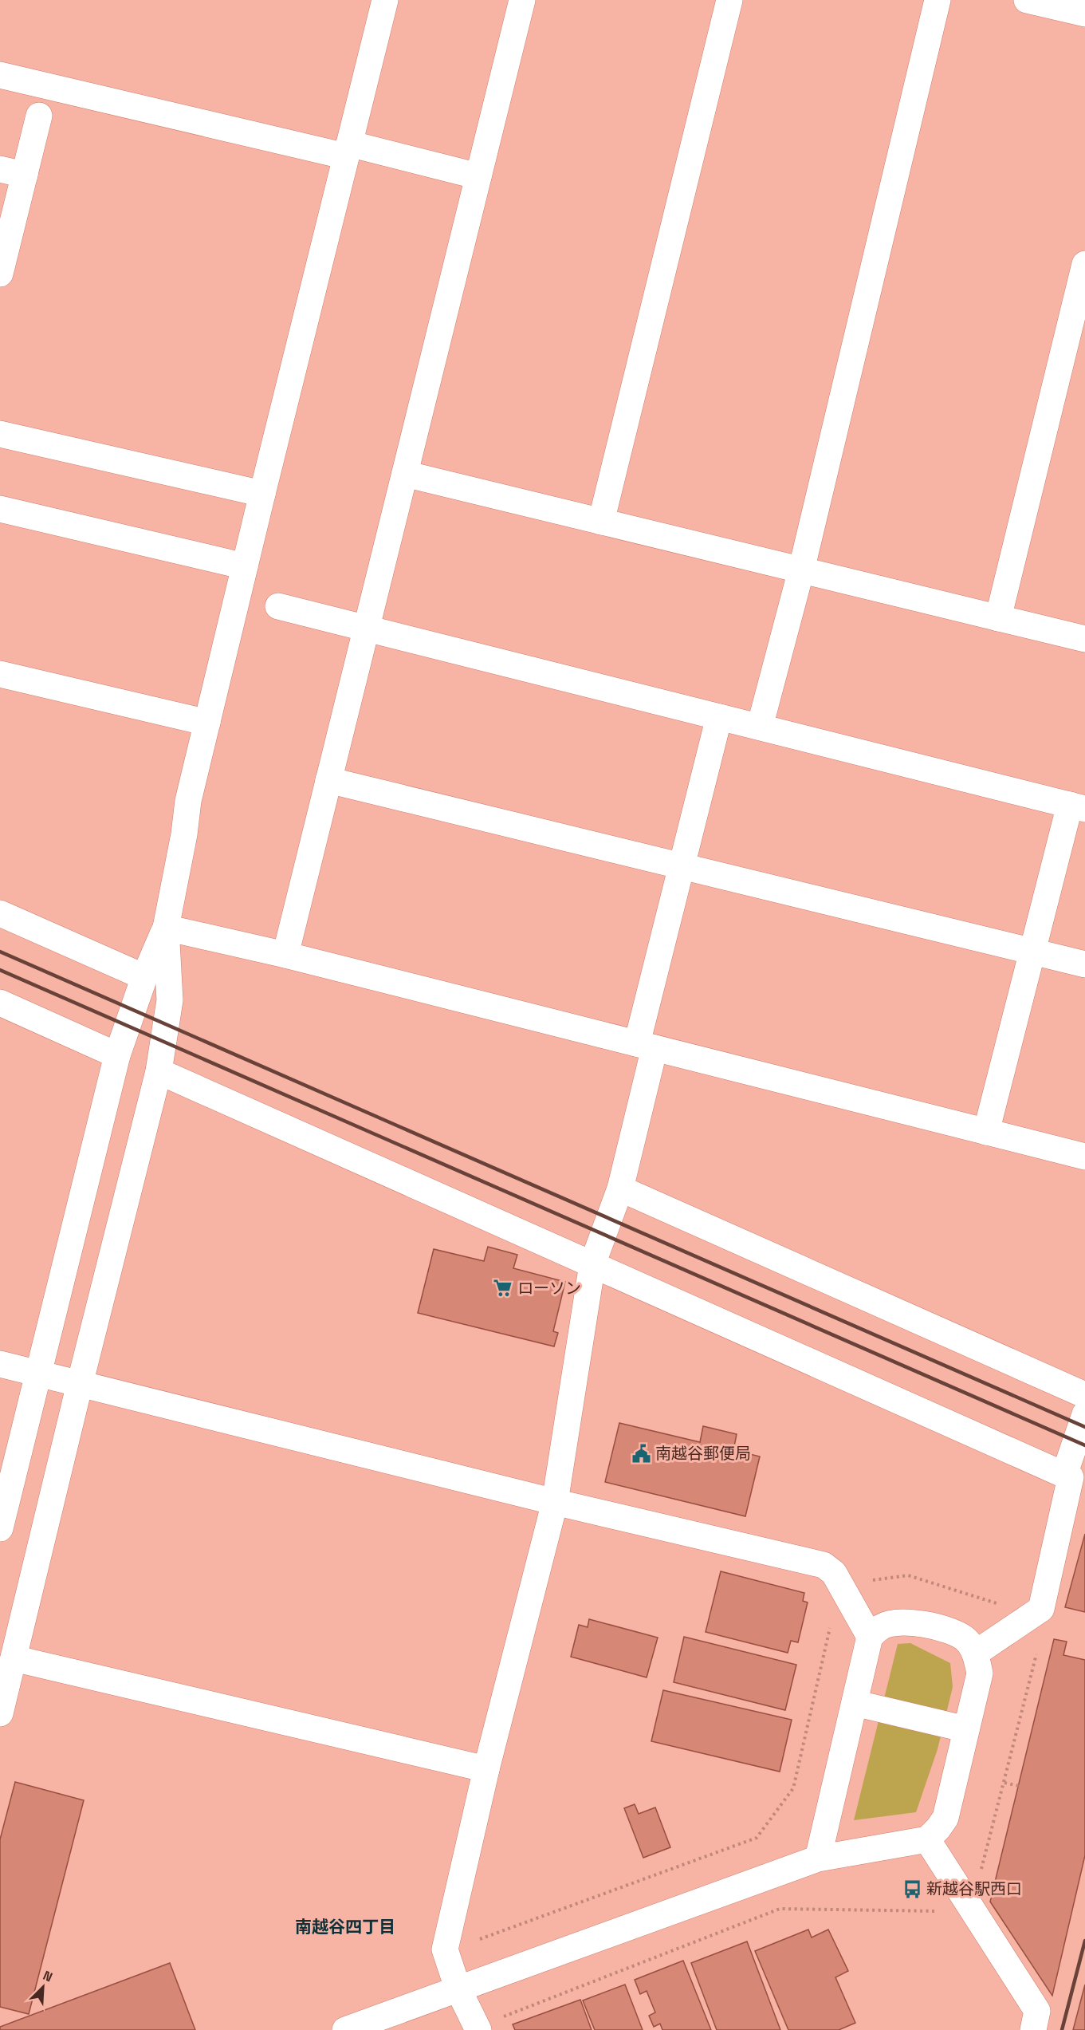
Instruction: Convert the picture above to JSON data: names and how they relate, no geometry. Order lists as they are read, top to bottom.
{
  "districts": ["南越谷四丁目"],
  "places": {
    "supermarket": ["ローソン"],
    "public building": ["南越谷郵便局"],
    "bus stop": ["新越谷駅西口"]
  },
  "north": "top right"
}
